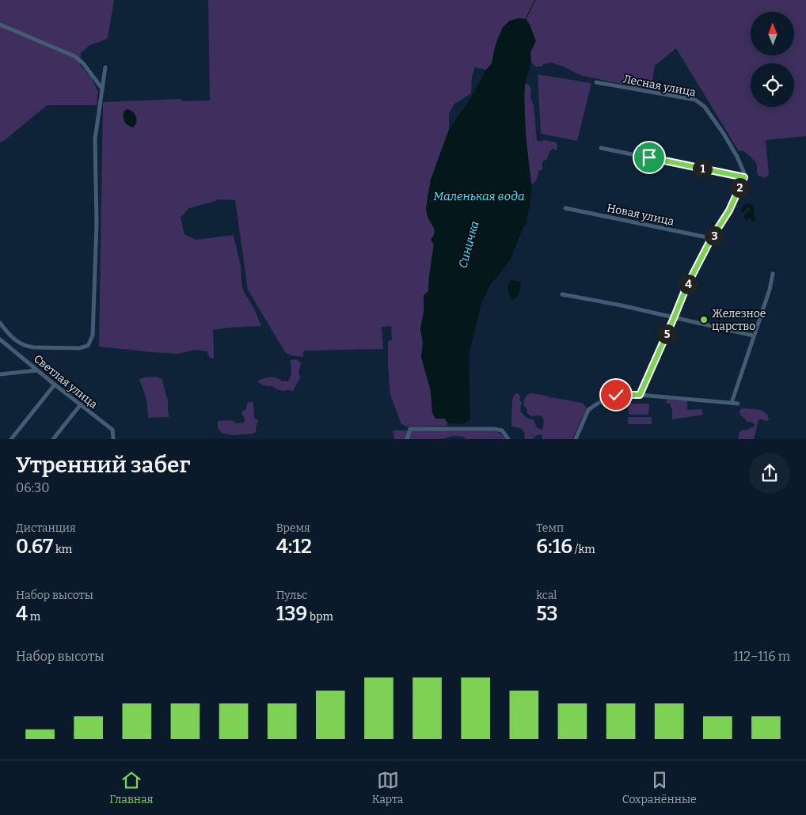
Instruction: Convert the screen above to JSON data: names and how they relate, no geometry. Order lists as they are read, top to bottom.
{
  "streets": {
    "street": ["Лесная улица", "Новая улица", "Светлая улица"]
  },
  "water": ["Маленькая вода", "Синичка"],
  "places": ["Железное царство"],
  "north": "top",
  "page": {
    "pins": [
      "1",
      "2",
      "3",
      "4",
      "5"
    ],
    "heading": ["Утренний забег", "06:30"],
    "stats": [
      ["Дистанция", "0.67 km"],
      ["Время", "4:12"],
      ["Темп", "6:16 /km"],
      ["Набор высоты", "4 m"],
      ["Пульс", "139 bpm"],
      ["kcal", "53"]
    ],
    "chart": ["Набор высоты", "112–116 m"],
    "tabs": ["Главная", "Карта", "Сохранённые"]
  }
}
